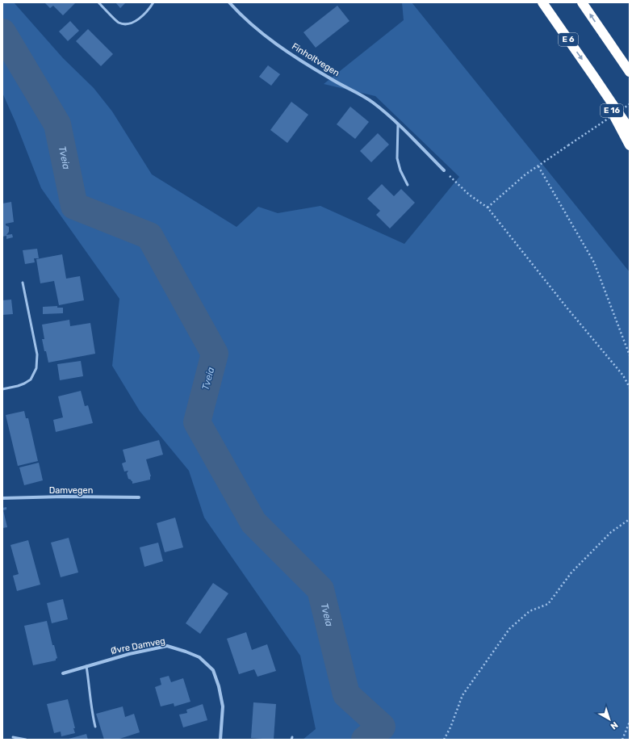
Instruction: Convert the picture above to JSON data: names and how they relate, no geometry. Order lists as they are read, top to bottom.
{
  "streets": {
    "highway": ["E 6", "E 16"],
    "street": ["Finholtvegen", "Damvegen", "Øvre Damveg"]
  },
  "crossings": [
    ["E 6", "E 16"]
  ],
  "water": ["Tveia"],
  "north": "bottom right"
}
